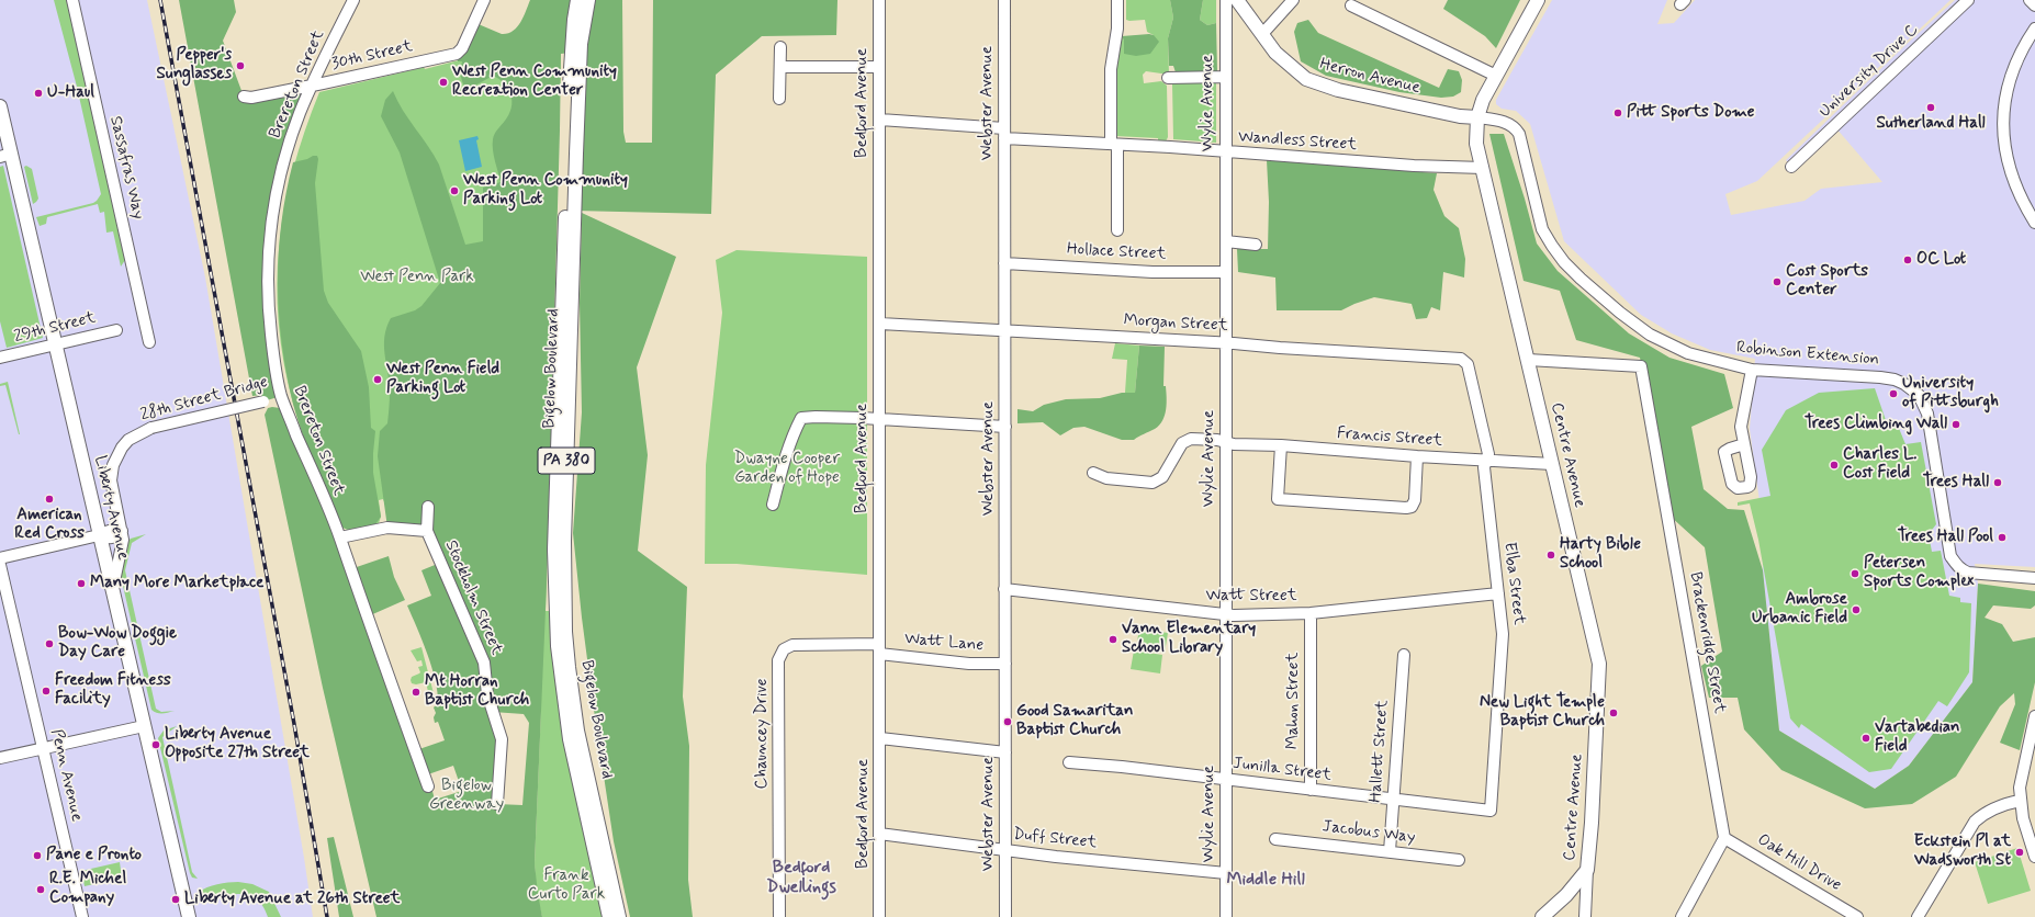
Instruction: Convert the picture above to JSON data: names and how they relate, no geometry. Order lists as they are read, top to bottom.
{
  "streets": {
    "main road": [
      "Herron Avenue",
      "Bigelow Boulevard",
      "Centre Avenue",
      "PA 380",
      "Liberty Avenue"
    ],
    "street": [
      "30th Street",
      "University Drive C",
      "Brereton Street",
      "Bedford Avenue",
      "Webster Avenue",
      "Wylie Avenue",
      "Wandless Street",
      "Sassafras Way",
      "Hollace Street",
      "Morgan Street",
      "29th Street",
      "Robinson Extension",
      "28th Street Bridge",
      "Francis Street",
      "Elba Street",
      "Watt Street",
      "Stockholm Street",
      "Watt Lane",
      "Brackenridge Street",
      "Mahon Street",
      "Chauncey Drive",
      "Hallett Street",
      "Junilla Street",
      "Penn Avenue",
      "Jacobus Way",
      "Duff Street",
      "Oak Hill Drive"
    ]
  },
  "crossings": [
    ["30th Street", "Brereton Street"],
    ["Herron Avenue", "Robinson Extension"],
    ["Herron Avenue", "Centre Avenue"],
    ["Brereton Street", "28th Street Bridge"],
    ["Bedford Avenue", "Wandless Street"],
    ["Bedford Avenue", "Morgan Street"],
    ["Bedford Avenue", "Watt Lane"],
    ["Bedford Avenue", "Chauncey Drive"],
    ["Bedford Avenue", "Duff Street"],
    ["Webster Avenue", "Wandless Street"],
    ["Webster Avenue", "Hollace Street"],
    ["Webster Avenue", "Morgan Street"],
    ["Webster Avenue", "Watt Street"],
    ["Webster Avenue", "Watt Lane"],
    ["Webster Avenue", "Duff Street"],
    ["Wylie Avenue", "Wandless Street"],
    ["Wylie Avenue", "Hollace Street"],
    ["Wylie Avenue", "Morgan Street"],
    ["Wylie Avenue", "Francis Street"],
    ["Wylie Avenue", "Watt Street"],
    ["Wylie Avenue", "Junilla Street"],
    ["Wylie Avenue", "Duff Street"],
    ["Wandless Street", "Centre Avenue"],
    ["Morgan Street", "Elba Street"],
    ["29th Street", "Liberty Avenue"],
    ["Robinson Extension", "Centre Avenue"],
    ["28th Street Bridge", "Liberty Avenue"],
    ["Francis Street", "Centre Avenue"],
    ["Francis Street", "Elba Street"],
    ["Centre Avenue", "Brackenridge Street"],
    ["Elba Street", "Watt Street"],
    ["Elba Street", "Junilla Street"],
    ["Watt Street", "Mahon Street"],
    ["Watt Lane", "Chauncey Drive"],
    ["Brackenridge Street", "Oak Hill Drive"],
    ["Mahon Street", "Junilla Street"],
    ["Hallett Street", "Junilla Street"],
    ["Hallett Street", "Jacobus Way"]
  ],
  "districts": ["Bedford Dwellings", "Middle Hill"],
  "parks": [
    "West Penn Park",
    "Dwayne Cooper Garden of Hope",
    "Bigelow Greenway",
    "Frank Curto Park"
  ],
  "places": [
    "Pepper's Sunglasses",
    "West Penn Community Recreation Center",
    "U-Haul",
    "Sutherland Hall",
    "Pitt Sports Dome",
    "West Penn Community Parking Lot",
    "OC Lot",
    "Cost Sports Center",
    "West Penn Field Parking Lot",
    "University of Pittsburgh",
    "Trees Climbing Wall",
    "Charles L. Cost Field",
    "Trees Hall",
    "American Red Cross",
    "Trees Hall Pool",
    "Harty Bible School",
    "Petersen Sports Complex",
    "Many More Marketplace",
    "Ambrose Urbanic Field",
    "Vann Elementary School Library",
    "Bow-Wow Doggie Day Care",
    "Freedom Fitness Facility",
    "Mt Horran Baptist Church",
    "New Light Temple Baptist Church",
    "Good Samaritan Baptist Church",
    "Vartabedian Field",
    "Liberty Avenue Opposite 27th Street",
    "Eckstein Pl at Wadsworth St",
    "Pane e Pronto",
    "R.E. Michel Company",
    "Liberty Avenue at 26th Street"
  ]
}
